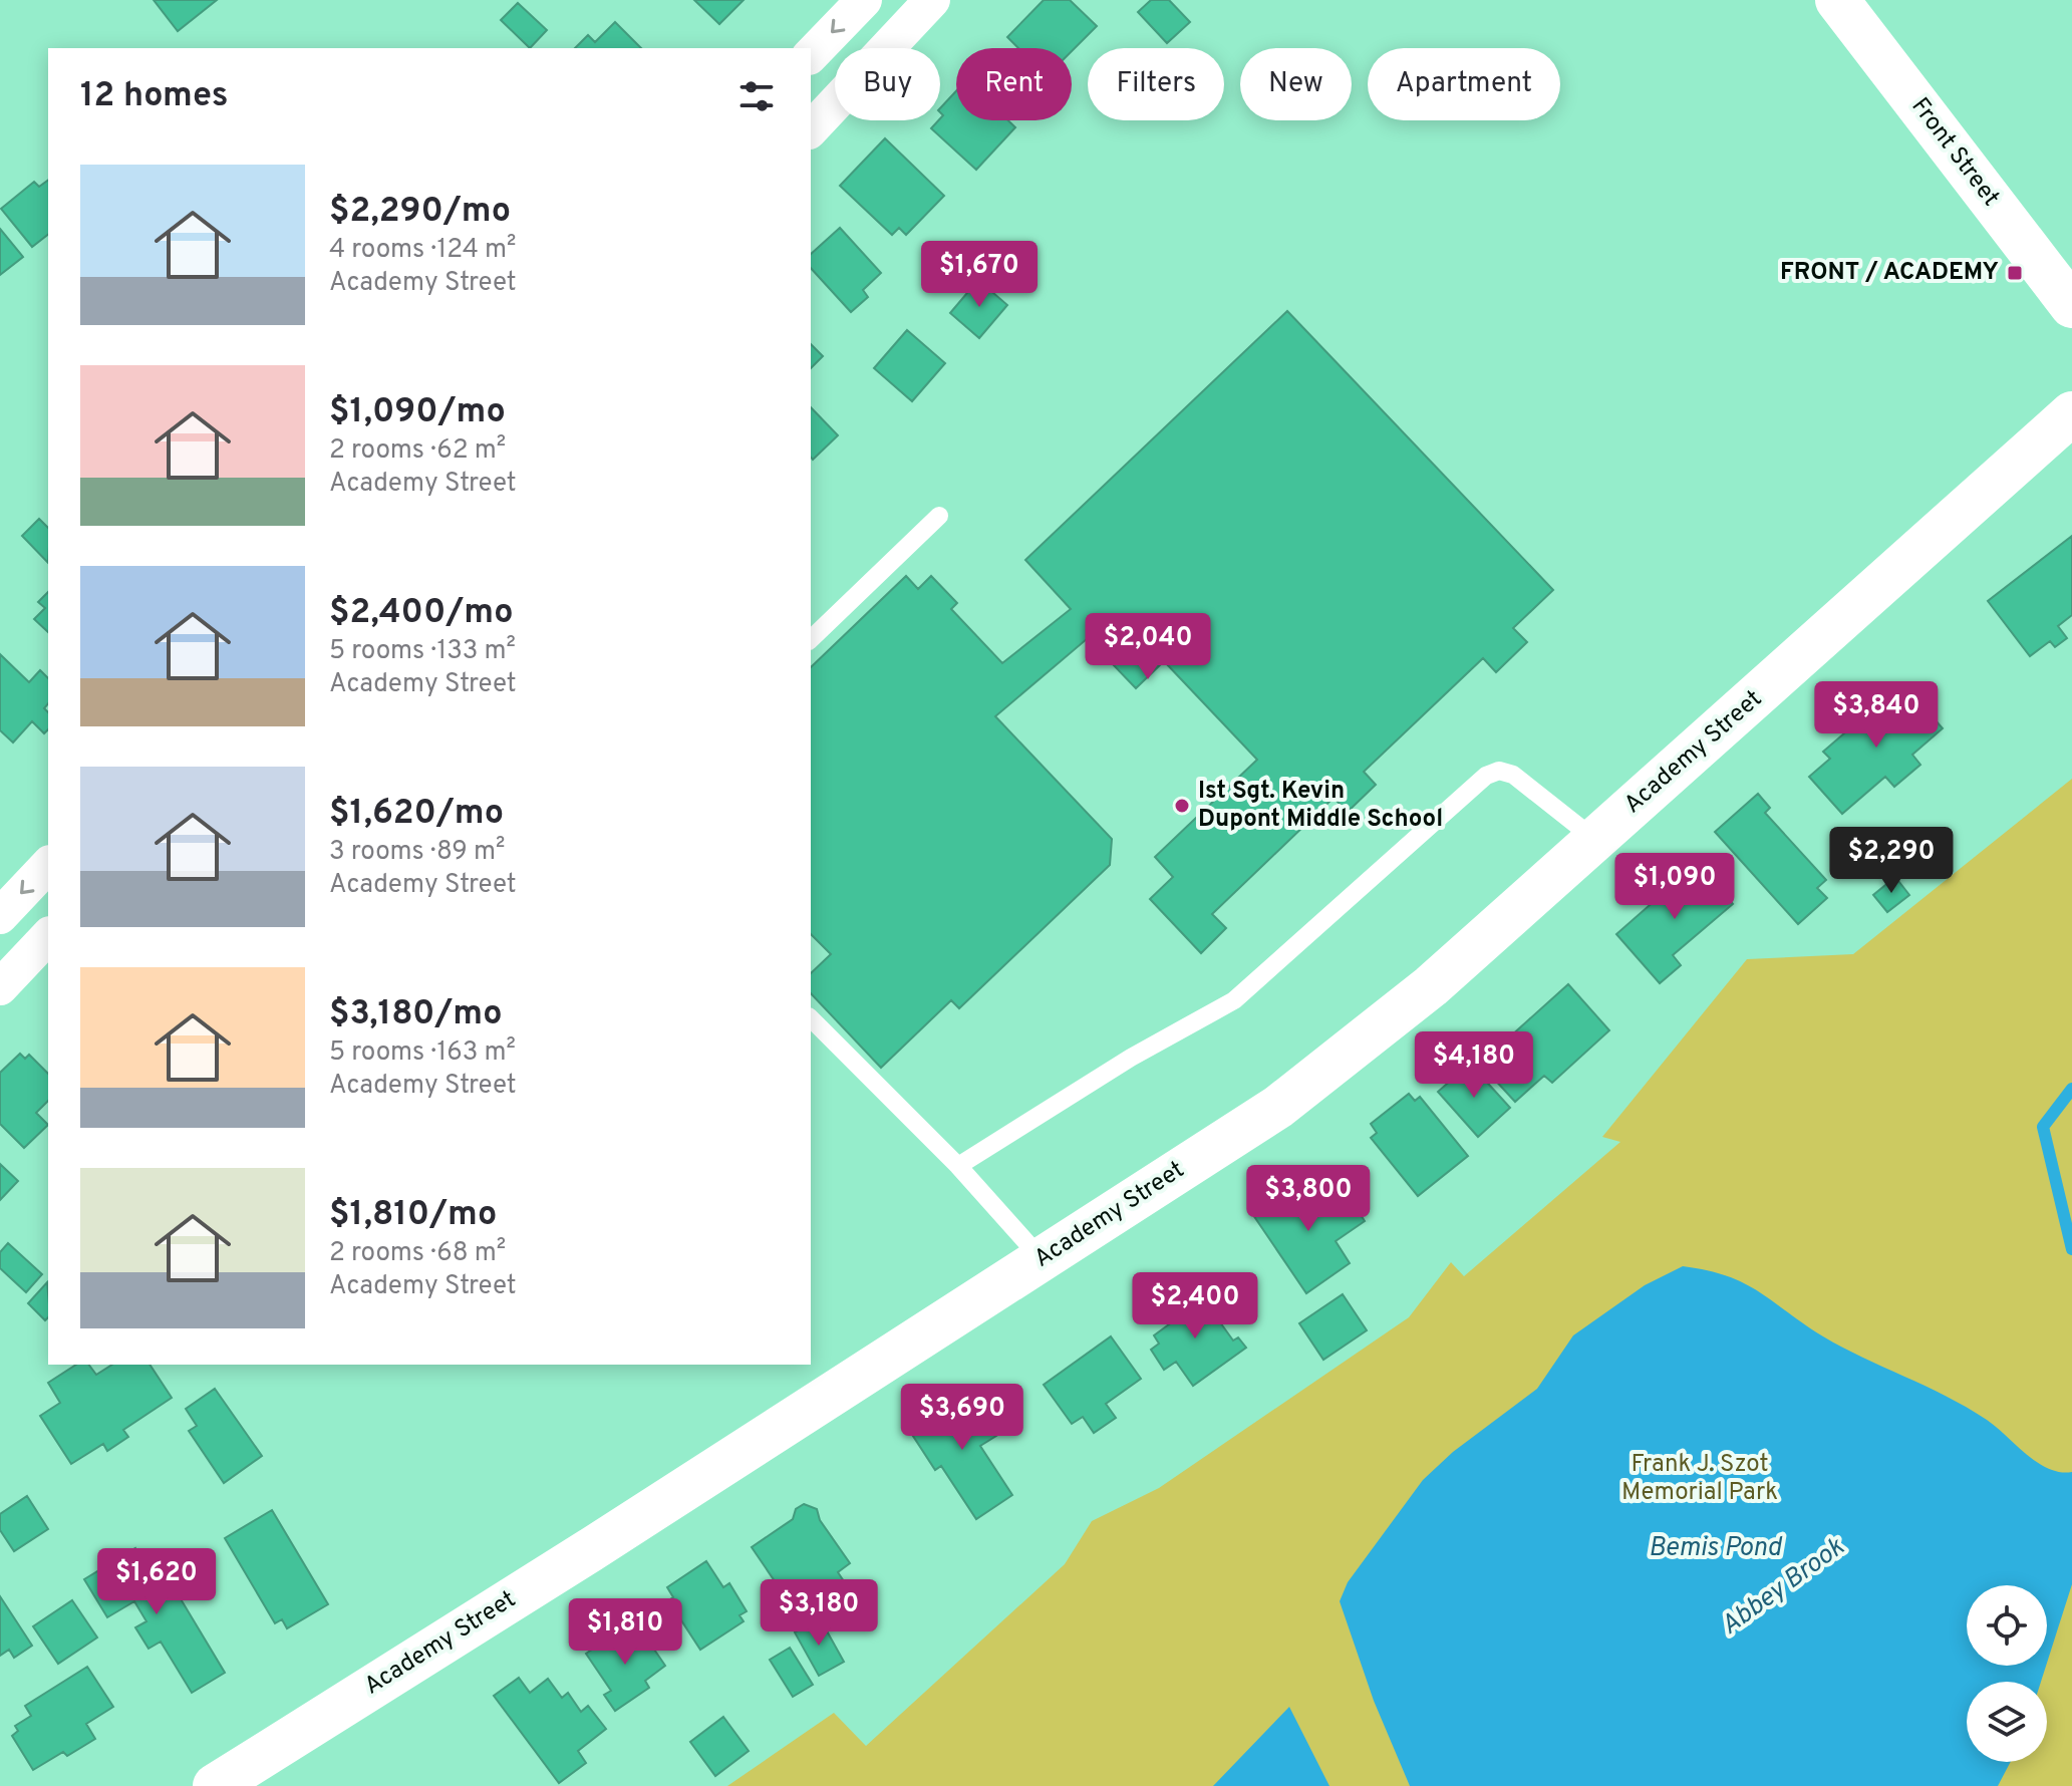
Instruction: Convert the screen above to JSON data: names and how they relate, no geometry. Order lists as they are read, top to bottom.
{
  "streets": {
    "street": ["Front Street", "Academy Street"]
  },
  "water": ["Bemis Pond", "Abbey Brook"],
  "parks": ["Frank J. Szot Memorial Park"],
  "places": {
    "transit": ["FRONT / ACADEMY"],
    "other": ["Ist Sgt. Kevin Dupont Middle School"]
  },
  "page": {
    "chip": [
      "Buy",
      "Rent",
      "Filters",
      "New",
      "Apartment"
    ],
    "heading": "12 homes",
    "list": [
      {
        "name": "$2,290/mo",
        "note": "4 rooms · 124 m² · Academy Street"
      },
      {
        "name": "$1,090/mo",
        "note": "2 rooms · 62 m² · Academy Street"
      },
      {
        "name": "$2,400/mo",
        "note": "5 rooms · 133 m² · Academy Street"
      },
      {
        "name": "$1,620/mo",
        "note": "3 rooms · 89 m² · Academy Street"
      },
      {
        "name": "$3,180/mo",
        "note": "5 rooms · 163 m² · Academy Street"
      },
      {
        "name": "$1,810/mo",
        "note": "2 rooms · 68 m² · Academy Street"
      }
    ],
    "price": [
      "$1,670",
      "$2,040",
      "$3,840",
      "$2,290",
      "$1,090",
      "$4,180",
      "$3,800",
      "$2,400",
      "$3,690",
      "$1,620",
      "$3,180",
      "$1,810"
    ]
  }
}
